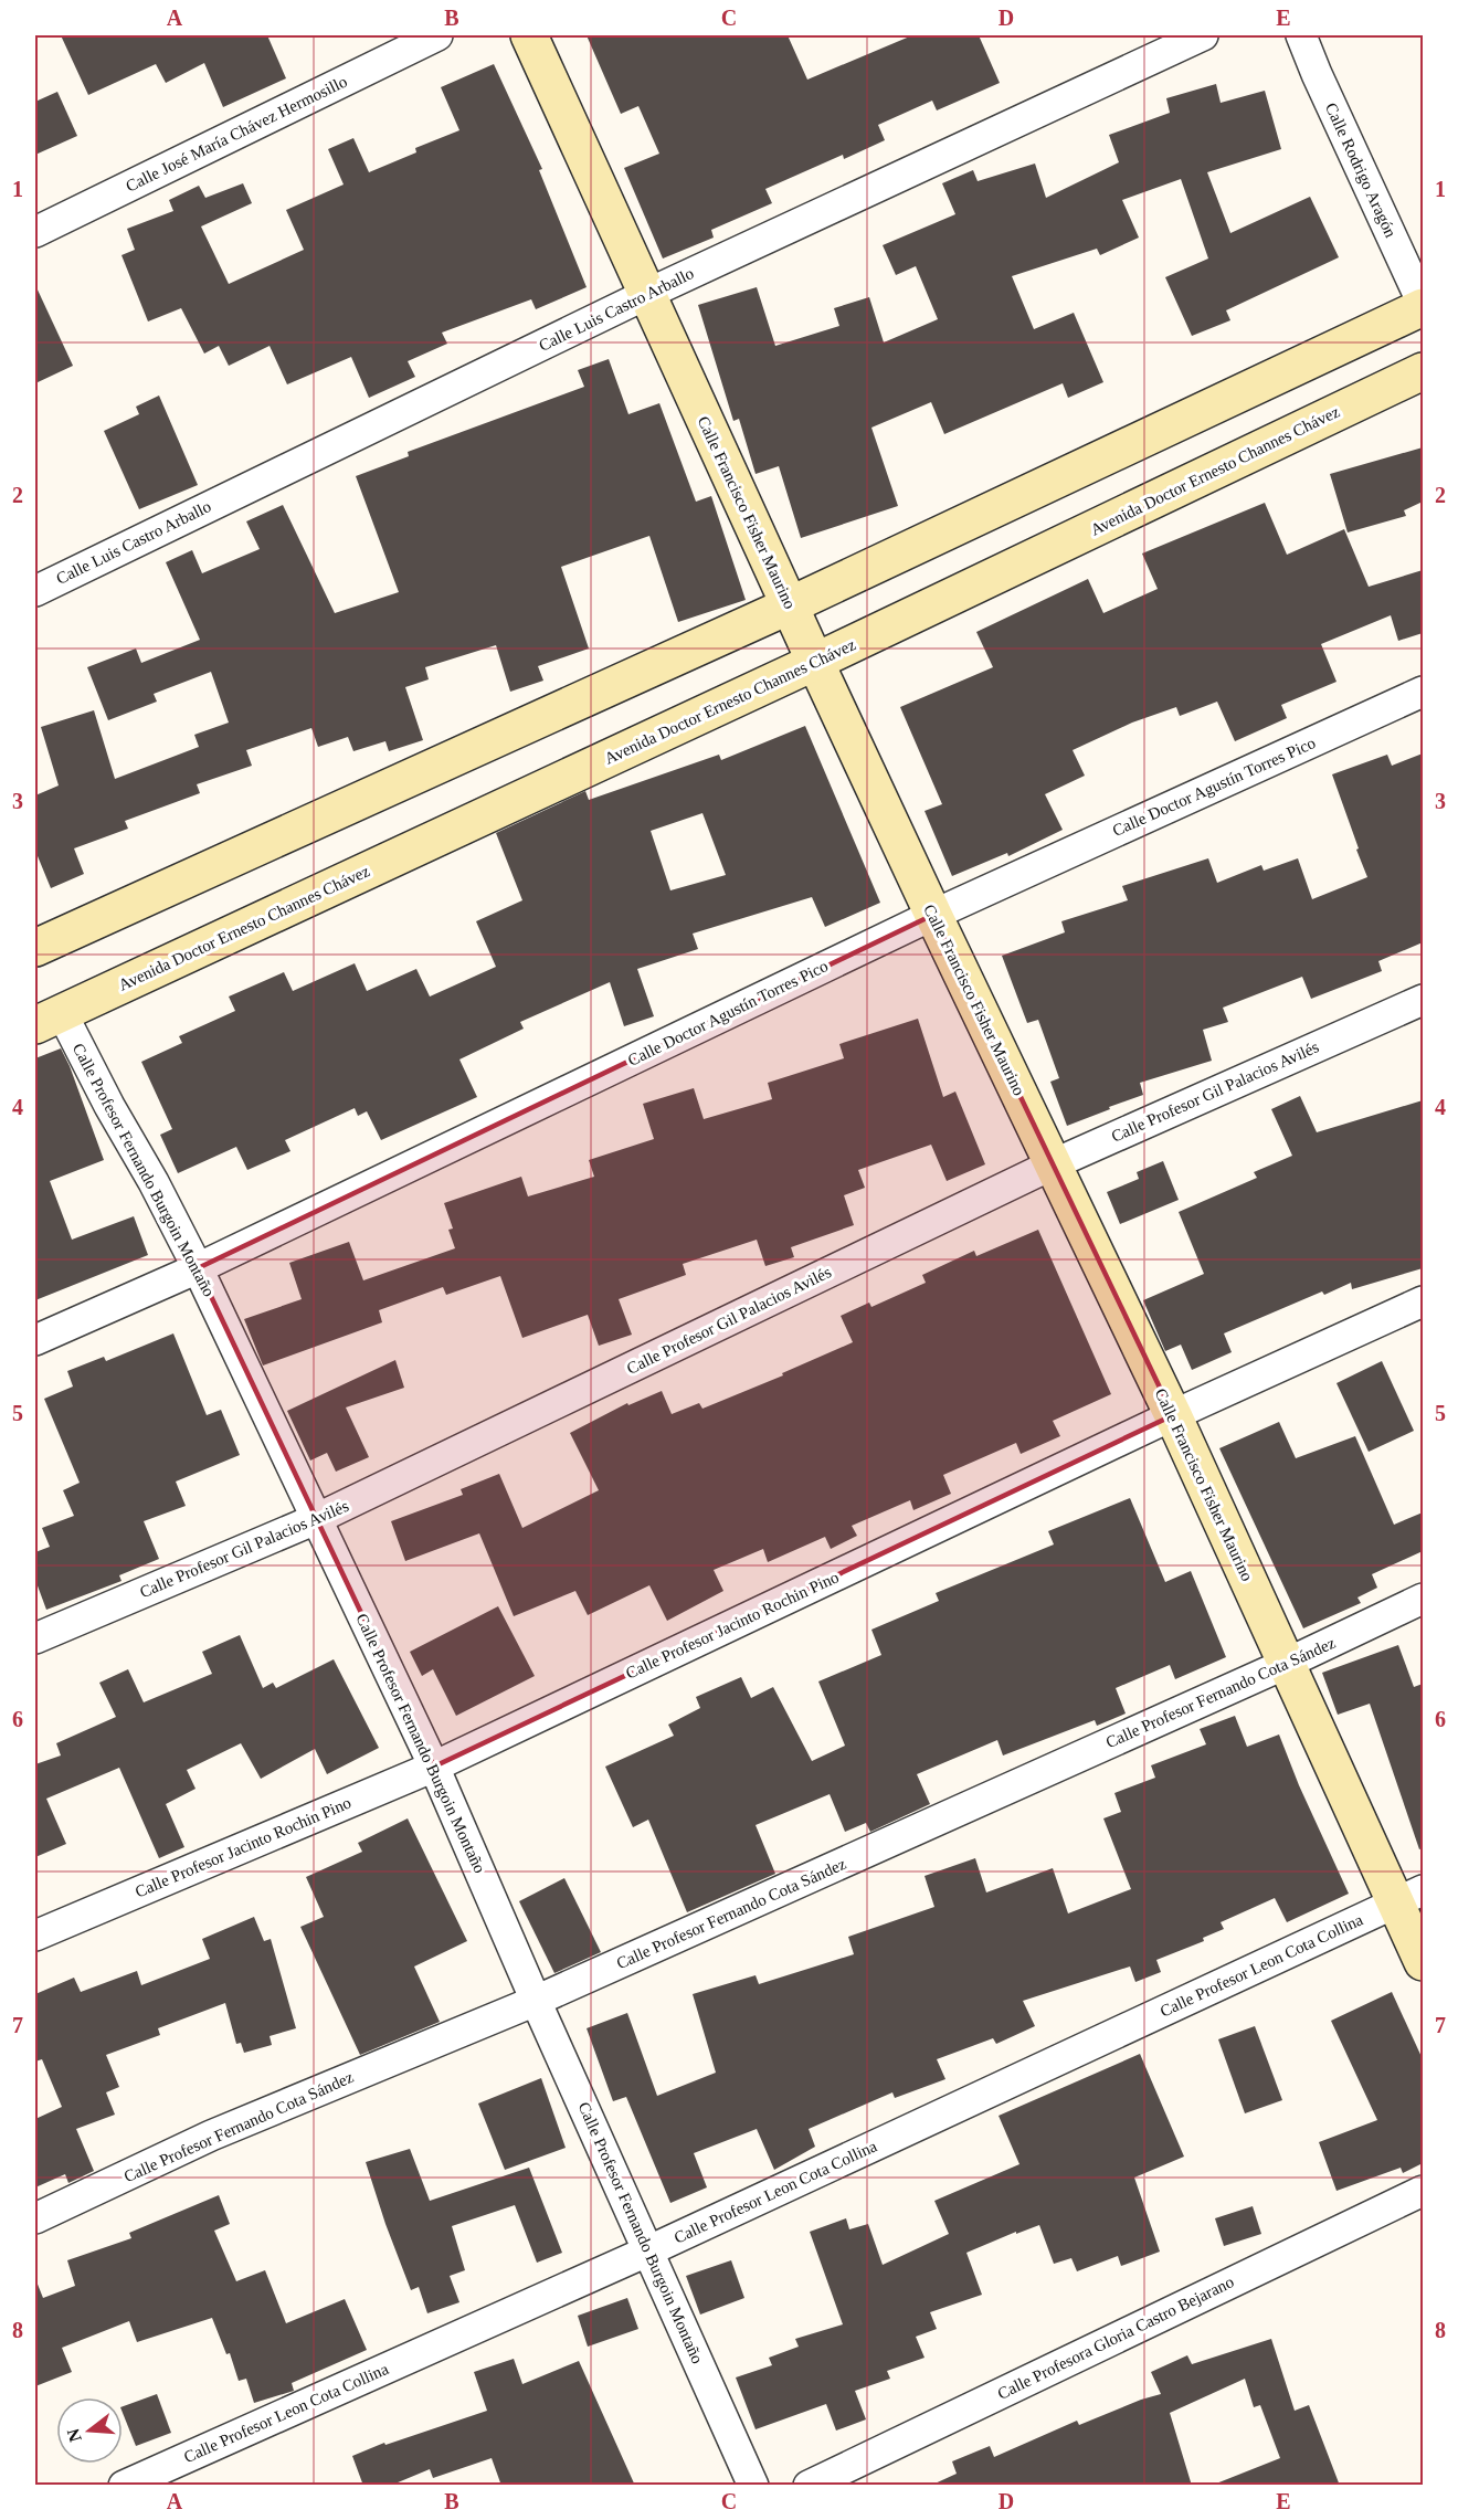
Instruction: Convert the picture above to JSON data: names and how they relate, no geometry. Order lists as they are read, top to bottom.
{
  "streets": {
    "street": [
      "Calle José María Chávez Hermosillo",
      "Calle Rodrigo Aragón",
      "Calle Luis Castro Arballo",
      "Avenida Doctor Ernesto Channes Chávez",
      "Calle Francisco Fisher Maurino",
      "Calle Doctor Agustín Torres Pico",
      "Calle Profesor Gil Palacios Avilés",
      "Calle Profesor Fernando Burgoin Montaño",
      "Calle Profesor Jacinto Rochin Pino",
      "Calle Profesor Fernando Cota Sández",
      "Calle Profesor Leon Cota Collina",
      "Calle Profesora Gloria Castro Bejarano"
    ]
  },
  "crossings": [
    ["Calle Luis Castro Arballo", "Calle Francisco Fisher Maurino"],
    ["Avenida Doctor Ernesto Channes Chávez", "Calle Francisco Fisher Maurino"],
    ["Avenida Doctor Ernesto Channes Chávez", "Calle Profesor Fernando Burgoin Montaño"],
    ["Calle Francisco Fisher Maurino", "Calle Doctor Agustín Torres Pico"],
    ["Calle Francisco Fisher Maurino", "Calle Profesor Gil Palacios Avilés"],
    ["Calle Francisco Fisher Maurino", "Calle Profesor Jacinto Rochin Pino"],
    ["Calle Francisco Fisher Maurino", "Calle Profesor Fernando Cota Sández"],
    ["Calle Francisco Fisher Maurino", "Calle Profesor Leon Cota Collina"],
    ["Calle Doctor Agustín Torres Pico", "Calle Profesor Fernando Burgoin Montaño"],
    ["Calle Profesor Gil Palacios Avilés", "Calle Profesor Fernando Burgoin Montaño"],
    ["Calle Profesor Fernando Burgoin Montaño", "Calle Profesor Jacinto Rochin Pino"],
    ["Calle Profesor Fernando Burgoin Montaño", "Calle Profesor Fernando Cota Sández"],
    ["Calle Profesor Fernando Burgoin Montaño", "Calle Profesor Leon Cota Collina"]
  ],
  "north": "left",
  "grid": {
    "columns": [
      "A",
      "B",
      "C",
      "D",
      "E"
    ],
    "rows": [
      "1",
      "2",
      "3",
      "4",
      "5",
      "6",
      "7",
      "8"
    ]
  }
}
